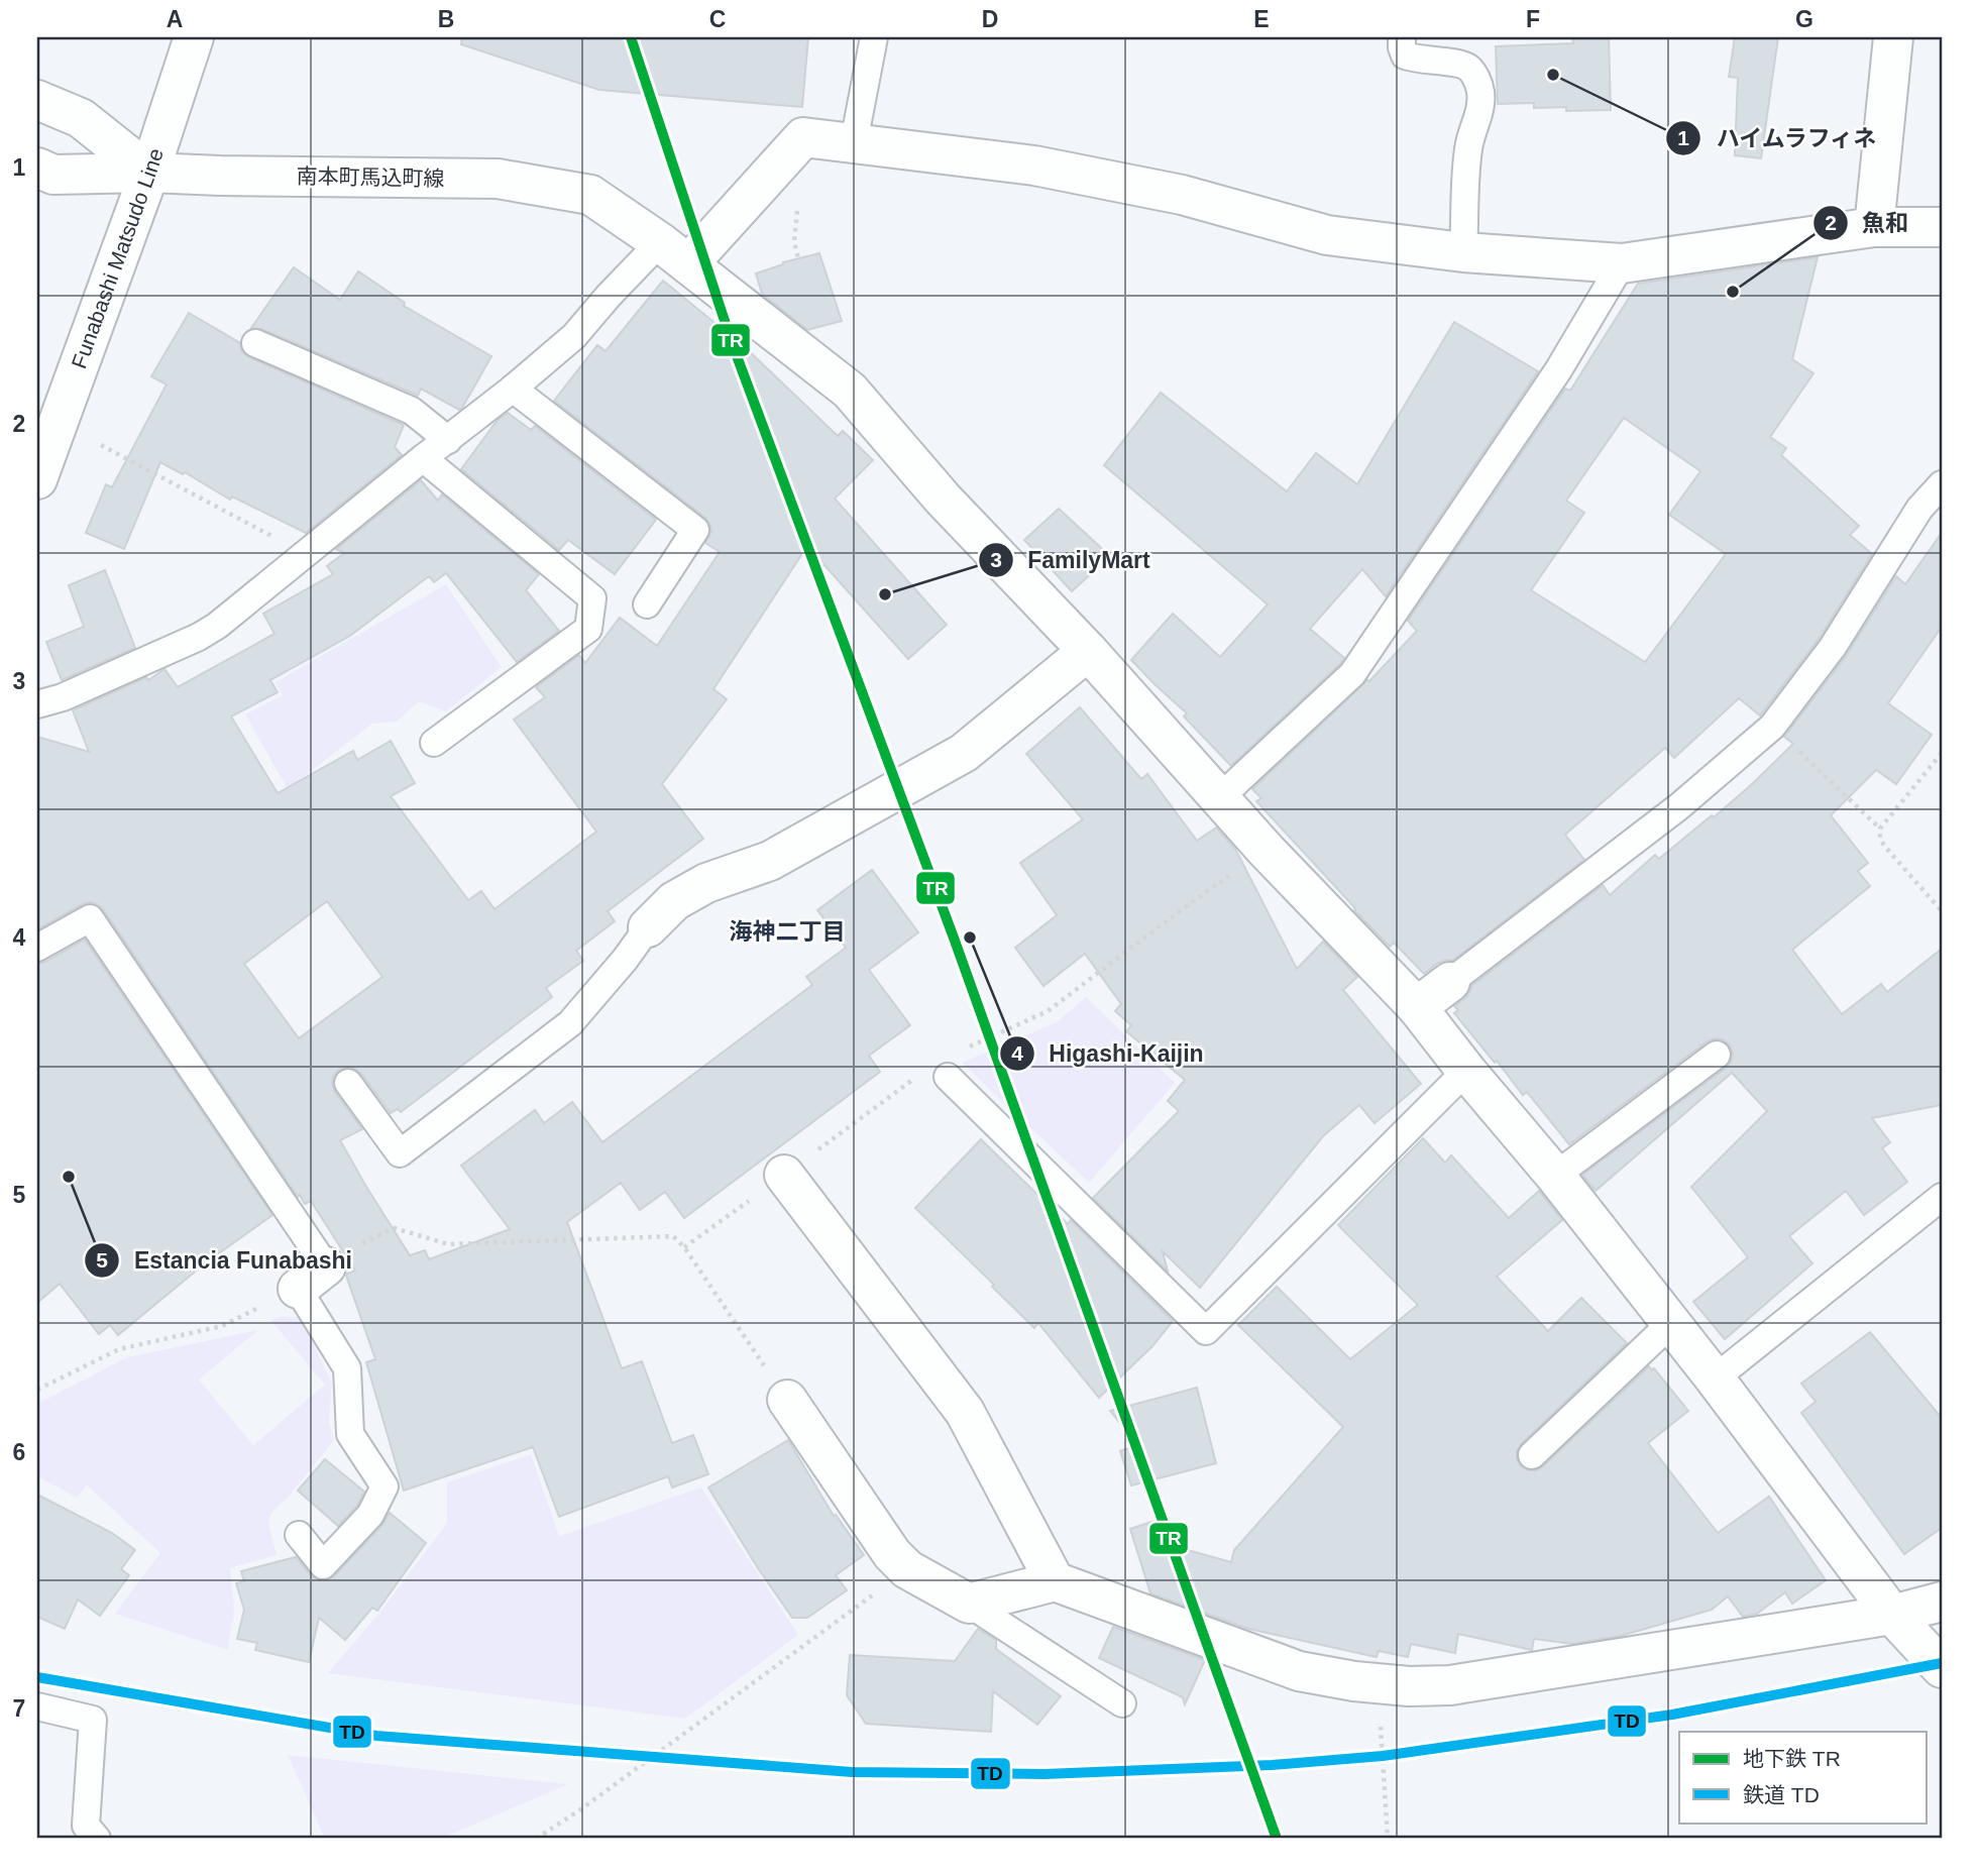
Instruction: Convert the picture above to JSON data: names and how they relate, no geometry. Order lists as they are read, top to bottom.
{
  "streets": {
    "street": ["南本町馬込町線", "Funabashi Matsudo Line"]
  },
  "crossings": [
    ["南本町馬込町線", "Funabashi Matsudo Line"]
  ],
  "districts": ["海神二丁目"],
  "places": [
    "ハイムラフィネ",
    "魚和",
    "FamilyMart",
    "Higashi-Kaijin",
    "Estancia Funabashi"
  ],
  "lines": ["metro line TR", "rail line TD"],
  "legend": ["地下鉄 TR", "鉄道 TD"],
  "grid": {
    "columns": [
      "A",
      "B",
      "C",
      "D",
      "E",
      "F",
      "G"
    ],
    "rows": [
      "1",
      "2",
      "3",
      "4",
      "5",
      "6",
      "7"
    ]
  }
}
